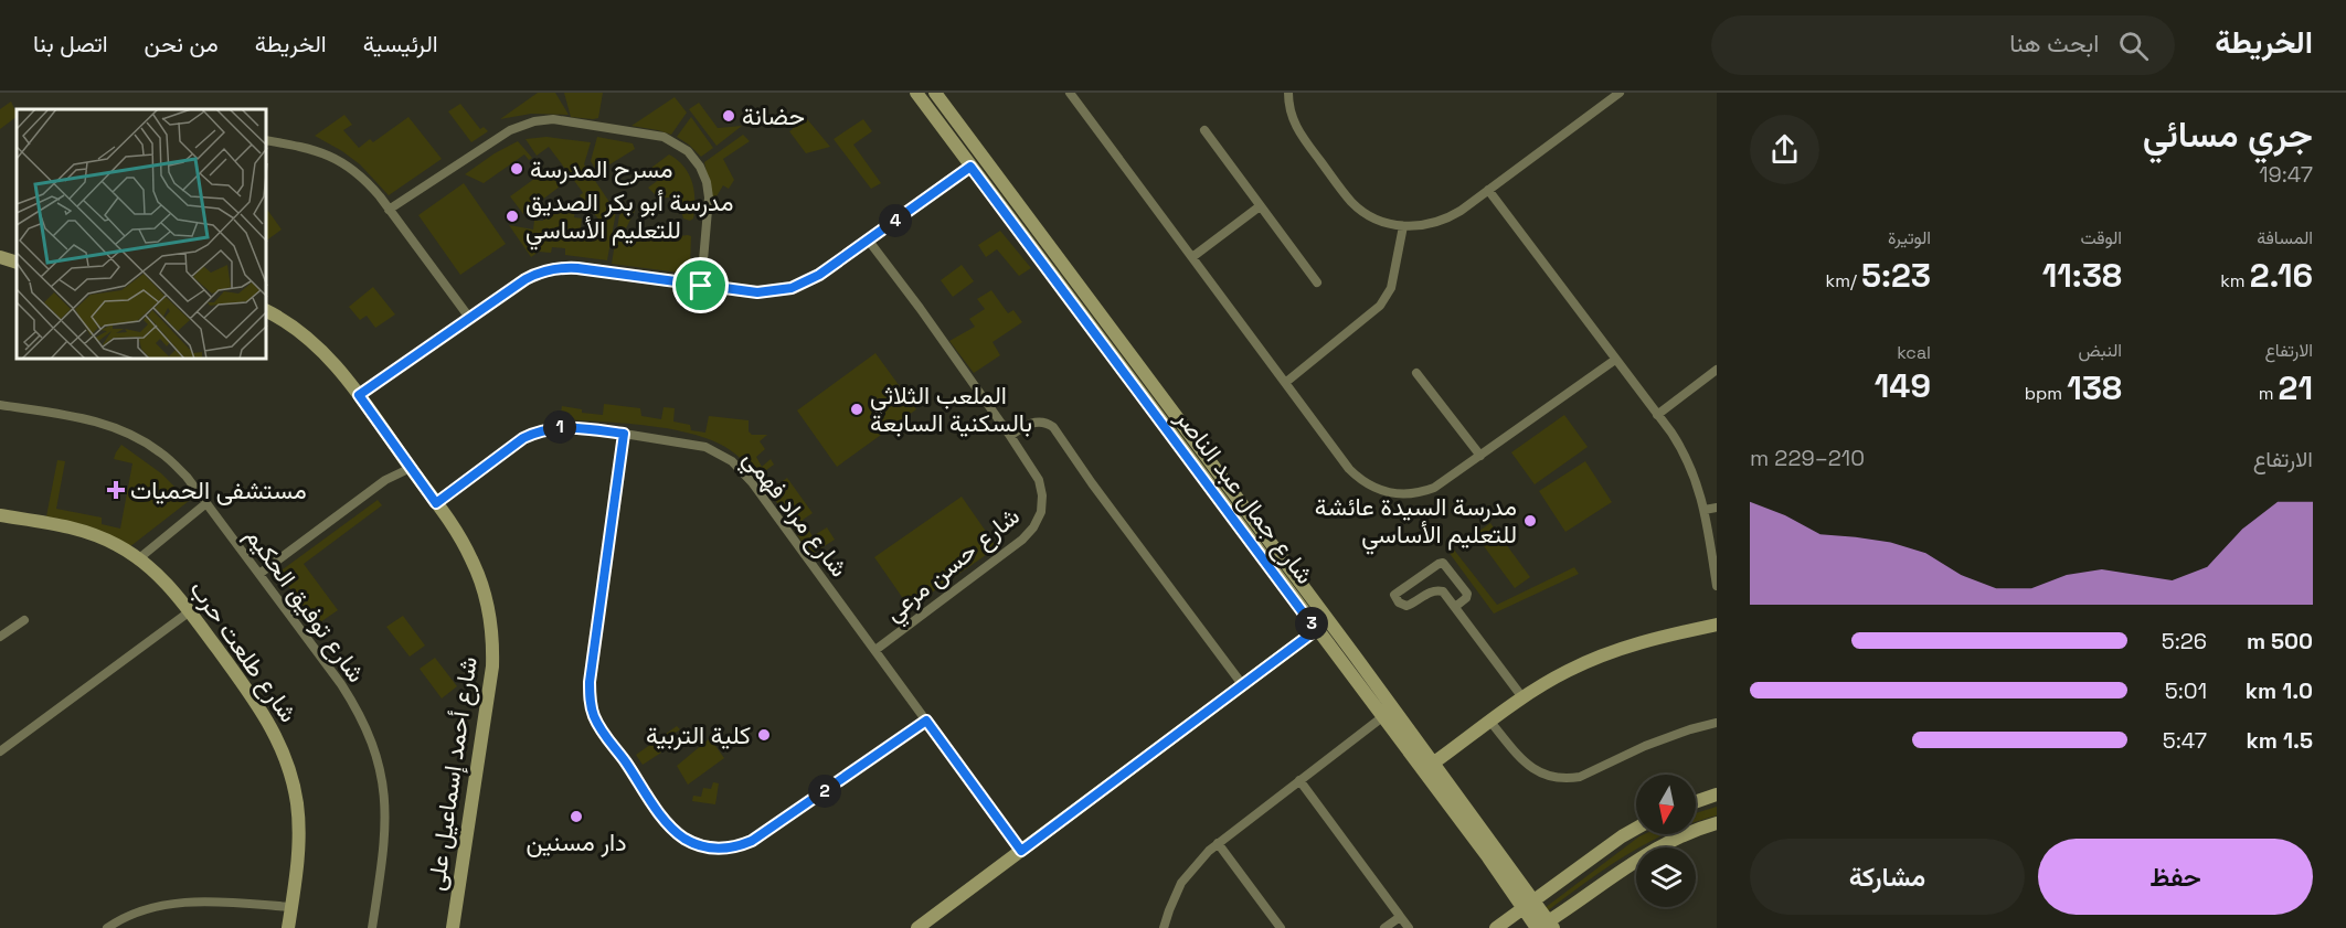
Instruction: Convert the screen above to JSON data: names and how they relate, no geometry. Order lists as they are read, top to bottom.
{
  "streets": {
    "street": [
      "شارع جمال عبد الناصر",
      "شارع مراد فهمي",
      "شارع حسن مرعي",
      "شارع توفيق الحكيم",
      "شارع طلعت حرب",
      "شارع أحمد إسماعيل على"
    ]
  },
  "crossings": [
    ["شارع مراد فهمي", "شارع حسن مرعي"],
    ["شارع مراد فهمي", "شارع أحمد إسماعيل على"]
  ],
  "places": {
    "other": [
      "حضانة",
      "مسرح المدرسة",
      "مدرسة أبو بكر الصديق للتعليم الأساسي",
      "الملعب الثلاثي بالسكنية السابعة",
      "مدرسة السيدة عائشة للتعليم الأساسي",
      "كلية التربية",
      "دار مسنين"
    ],
    "health": ["مستشفى الحميات"]
  },
  "north": "bottom",
  "page": {
    "header": "الخريطة",
    "search": "ابحث هنا",
    "nav": [
      "الرئيسية",
      "الخريطة",
      "من نحن",
      "اتصل بنا"
    ],
    "heading": ["جري مسائي", "19:47"],
    "pins": [
      "4",
      "1",
      "3",
      "2"
    ],
    "stats": [
      ["المسافة", "2.16 km"],
      ["الوقت", "11:38"],
      ["الوتيرة", "5:23 /km"],
      ["الارتفاع", "21 m"],
      ["النبض", "138 bpm"],
      ["kcal", "149"]
    ],
    "chart": ["الارتفاع", "210–229 m"],
    "list": [
      {
        "name": "500 m",
        "note": "5:26"
      },
      {
        "name": "1.0 km",
        "note": "5:01"
      },
      {
        "name": "1.5 km",
        "note": "5:47"
      }
    ],
    "buttons": ["حفظ", "مشاركة"]
  }
}
